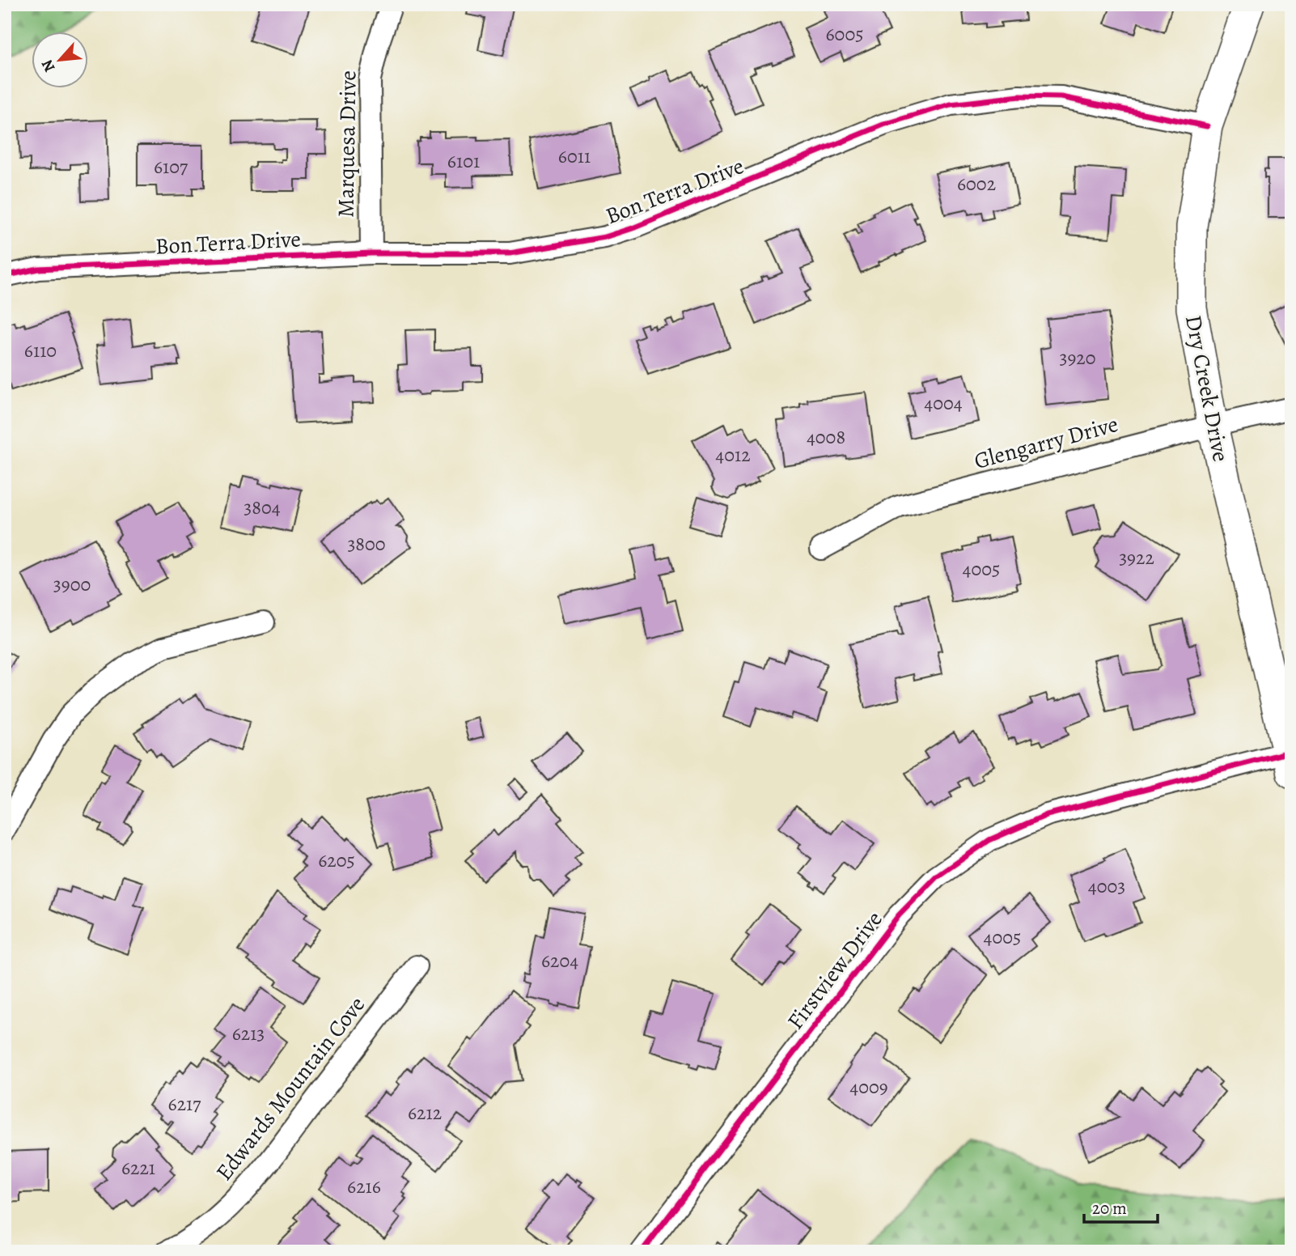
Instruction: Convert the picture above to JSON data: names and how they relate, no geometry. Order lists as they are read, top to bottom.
{
  "streets": {
    "street": [
      "Marquesa Drive",
      "Bon Terra Drive",
      "Dry Creek Drive",
      "Glengarry Drive",
      "Firstview Drive",
      "Edwards Mountain Cove"
    ]
  },
  "crossings": [
    ["Marquesa Drive", "Bon Terra Drive"],
    ["Bon Terra Drive", "Dry Creek Drive"],
    ["Dry Creek Drive", "Glengarry Drive"],
    ["Dry Creek Drive", "Firstview Drive"]
  ],
  "house_numbers": [
    "6005",
    "6011",
    "6101",
    "6107",
    "6002",
    "6110",
    "3920",
    "4004",
    "4008",
    "4012",
    "3804",
    "3800",
    "3922",
    "4005",
    "3900",
    "6205",
    "4003",
    "4005",
    "6204",
    "6213",
    "4009",
    "6217",
    "6212",
    "6221",
    "6216"
  ],
  "scale_bar": "20 m",
  "north": "bottom left"
}
